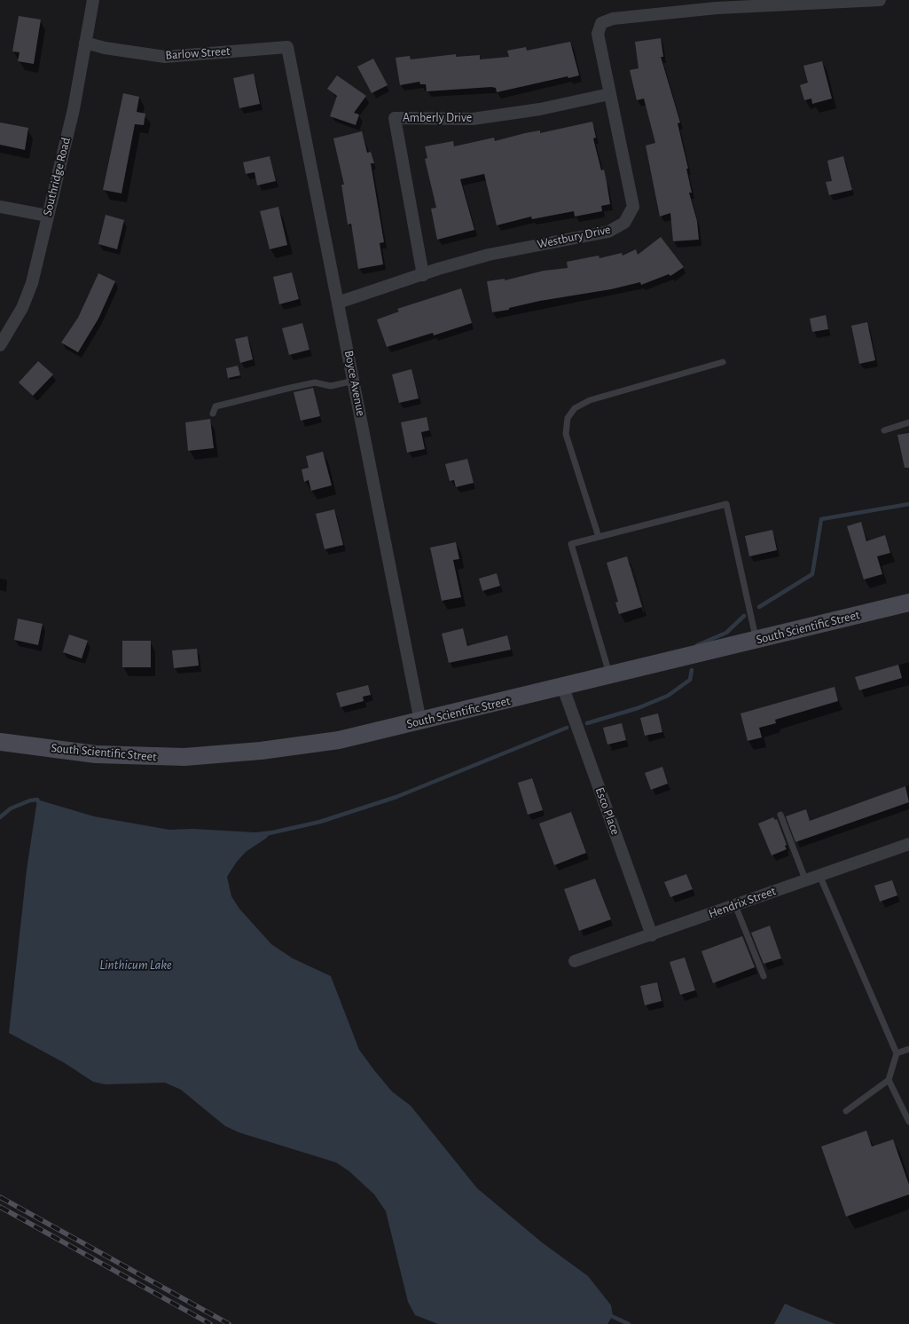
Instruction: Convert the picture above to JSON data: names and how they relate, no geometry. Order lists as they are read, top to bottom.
{
  "streets": {
    "street": [
      "Barlow Street",
      "Amberly Drive",
      "Southridge Road",
      "Westbury Drive",
      "Boyce Avenue",
      "South Scientific Street",
      "Esco Place",
      "Hendrix Street"
    ]
  },
  "crossings": [
    ["Barlow Street", "Southridge Road"],
    ["Barlow Street", "Boyce Avenue"],
    ["Amberly Drive", "Westbury Drive"],
    ["Westbury Drive", "Boyce Avenue"],
    ["Boyce Avenue", "South Scientific Street"],
    ["South Scientific Street", "Esco Place"],
    ["Esco Place", "Hendrix Street"]
  ],
  "water": ["Linthicum Lake"]
}
